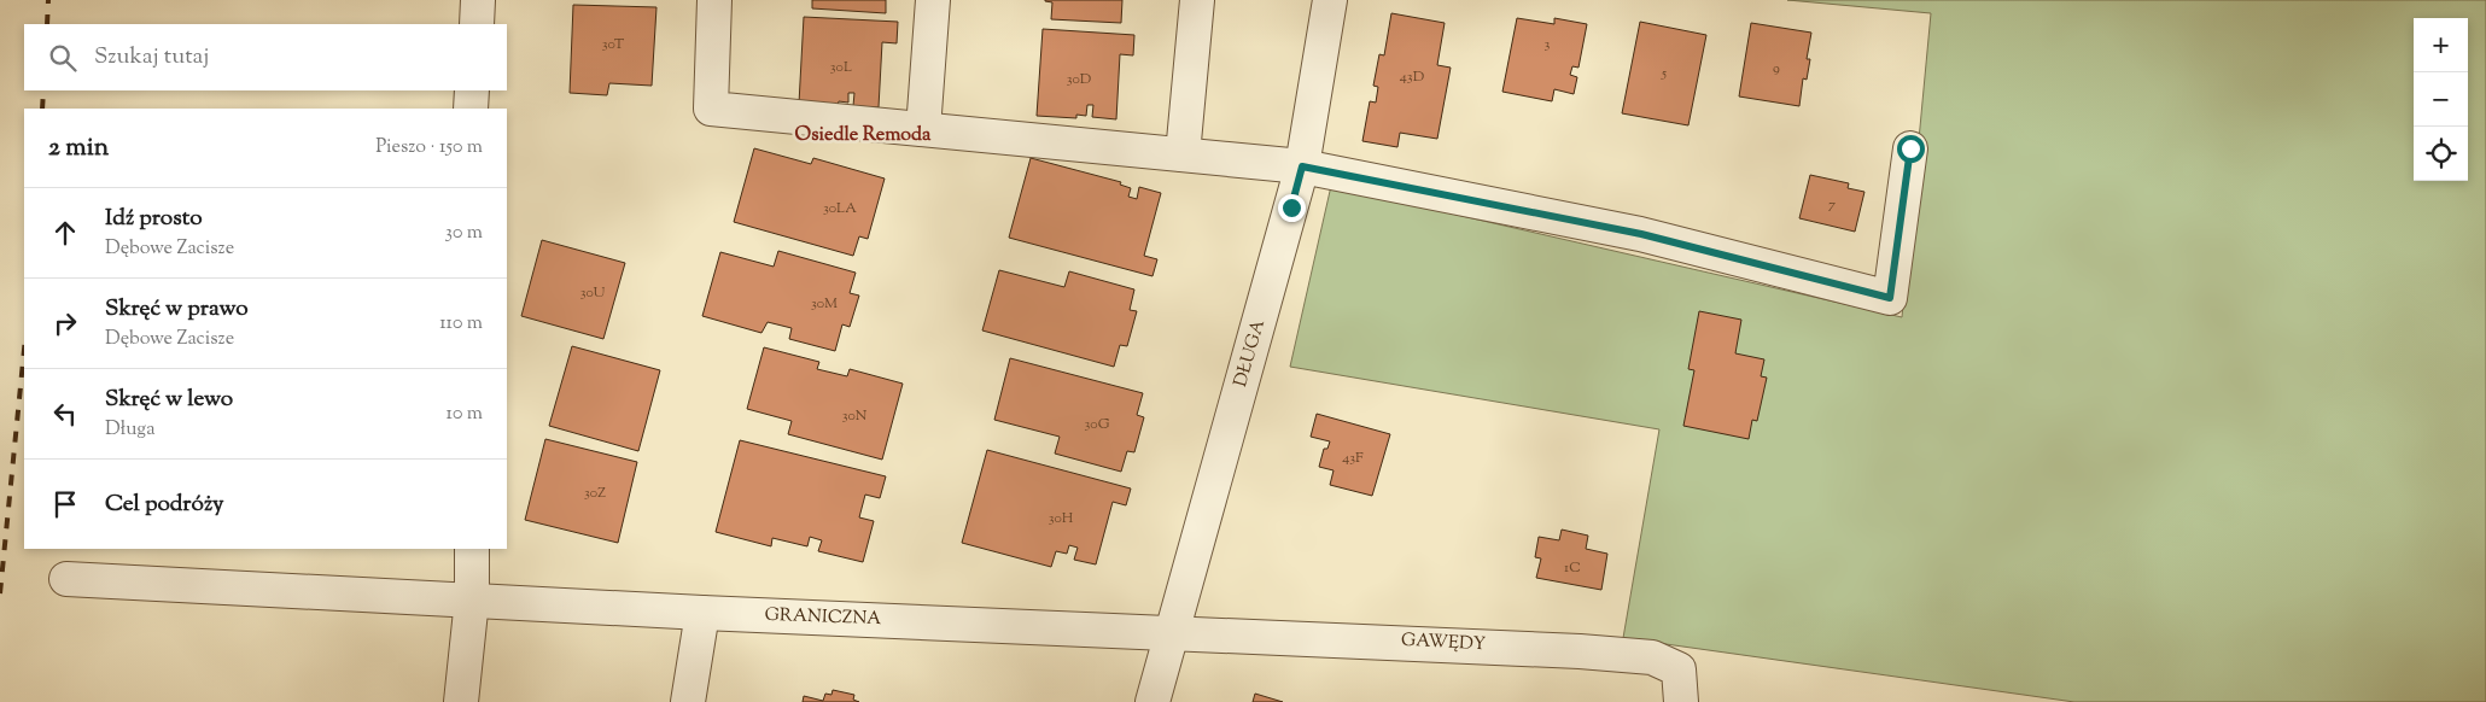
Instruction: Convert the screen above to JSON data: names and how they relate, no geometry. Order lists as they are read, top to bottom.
{
  "streets": {
    "street": ["DŁUGA", "GRANICZNA", "GAWĘDY"]
  },
  "crossings": [
    ["DŁUGA", "GRANICZNA"],
    ["DŁUGA", "GAWĘDY"],
    ["GRANICZNA", "GAWĘDY"]
  ],
  "districts": ["Osiedle Remoda"],
  "house_numbers": [
    "30T",
    "3",
    "30L",
    "9",
    "5",
    "43D",
    "30D",
    "7",
    "30LA",
    "30U",
    "30M",
    "30N",
    "30G",
    "43F",
    "30Z",
    "30H",
    "1C"
  ],
  "page": {
    "map_buttons": ["+", "−"],
    "search": "Szukaj tutaj",
    "heading": ["2 min", "Pieszo · 150 m"],
    "list": [
      ["Idź prosto", "Dębowe Zacisze", "30 m"],
      ["Skręć w prawo", "Dębowe Zacisze", "110 m"],
      ["Skręć w lewo", "Długa", "10 m"],
      "Cel podróży"
    ]
  }
}
